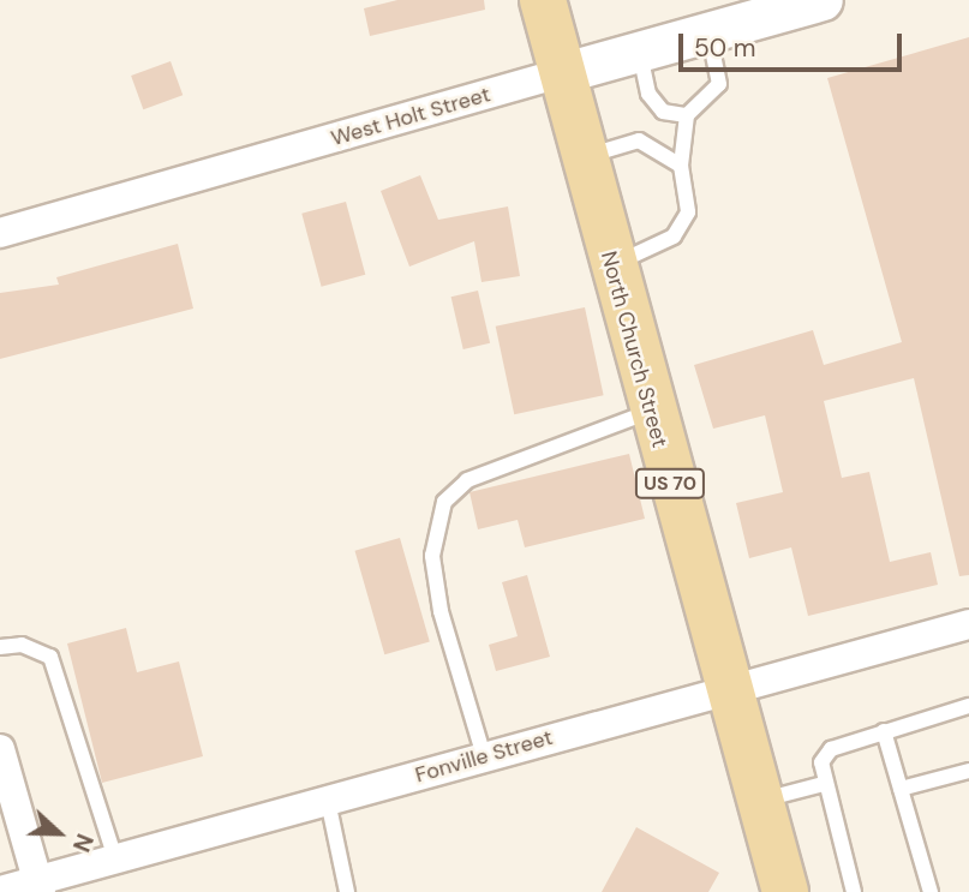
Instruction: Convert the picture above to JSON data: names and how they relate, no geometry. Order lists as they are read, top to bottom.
{
  "streets": {
    "main road": ["West Holt Street", "North Church Street", "US 70"],
    "street": ["Fonville Street"]
  },
  "crossings": [
    ["West Holt Street", "North Church Street"],
    ["North Church Street", "Fonville Street"]
  ],
  "scale_bar": "50 m",
  "north": "right"
}
